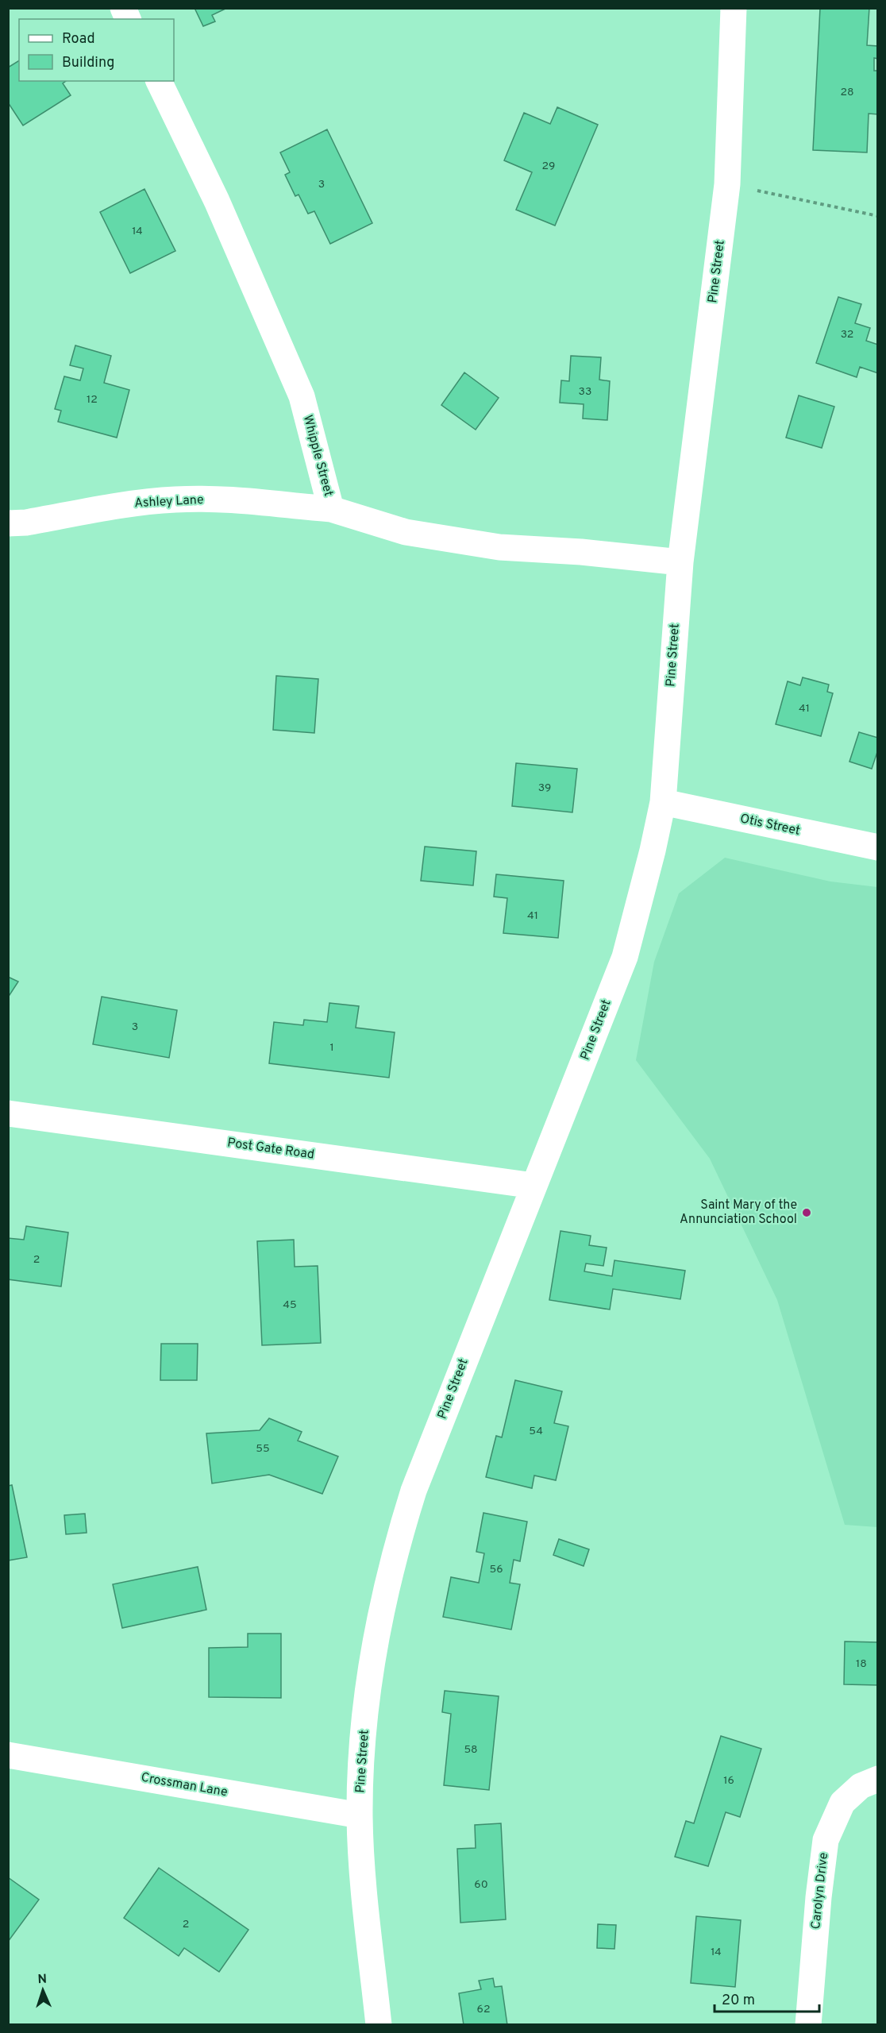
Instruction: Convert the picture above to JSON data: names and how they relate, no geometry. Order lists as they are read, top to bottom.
{
  "streets": {
    "street": [
      "Pine Street",
      "Whipple Street",
      "Ashley Lane",
      "Otis Street",
      "Post Gate Road",
      "Crossman Lane",
      "Carolyn Drive"
    ]
  },
  "crossings": [
    ["Pine Street", "Whipple Street"],
    ["Pine Street", "Otis Street"],
    ["Pine Street", "Post Gate Road"],
    ["Pine Street", "Crossman Lane"],
    ["Whipple Street", "Ashley Lane"]
  ],
  "places": ["Saint Mary of the Annunciation School"],
  "house_numbers": [
    "28",
    "29",
    "3",
    "14",
    "32",
    "33",
    "12",
    "41",
    "39",
    "41",
    "3",
    "1",
    "2",
    "45",
    "54",
    "55",
    "56",
    "18",
    "58",
    "16",
    "60",
    "2",
    "14",
    "62"
  ],
  "legend": ["Road", "Building"],
  "scale_bar": "20 m",
  "north": "top"
}
